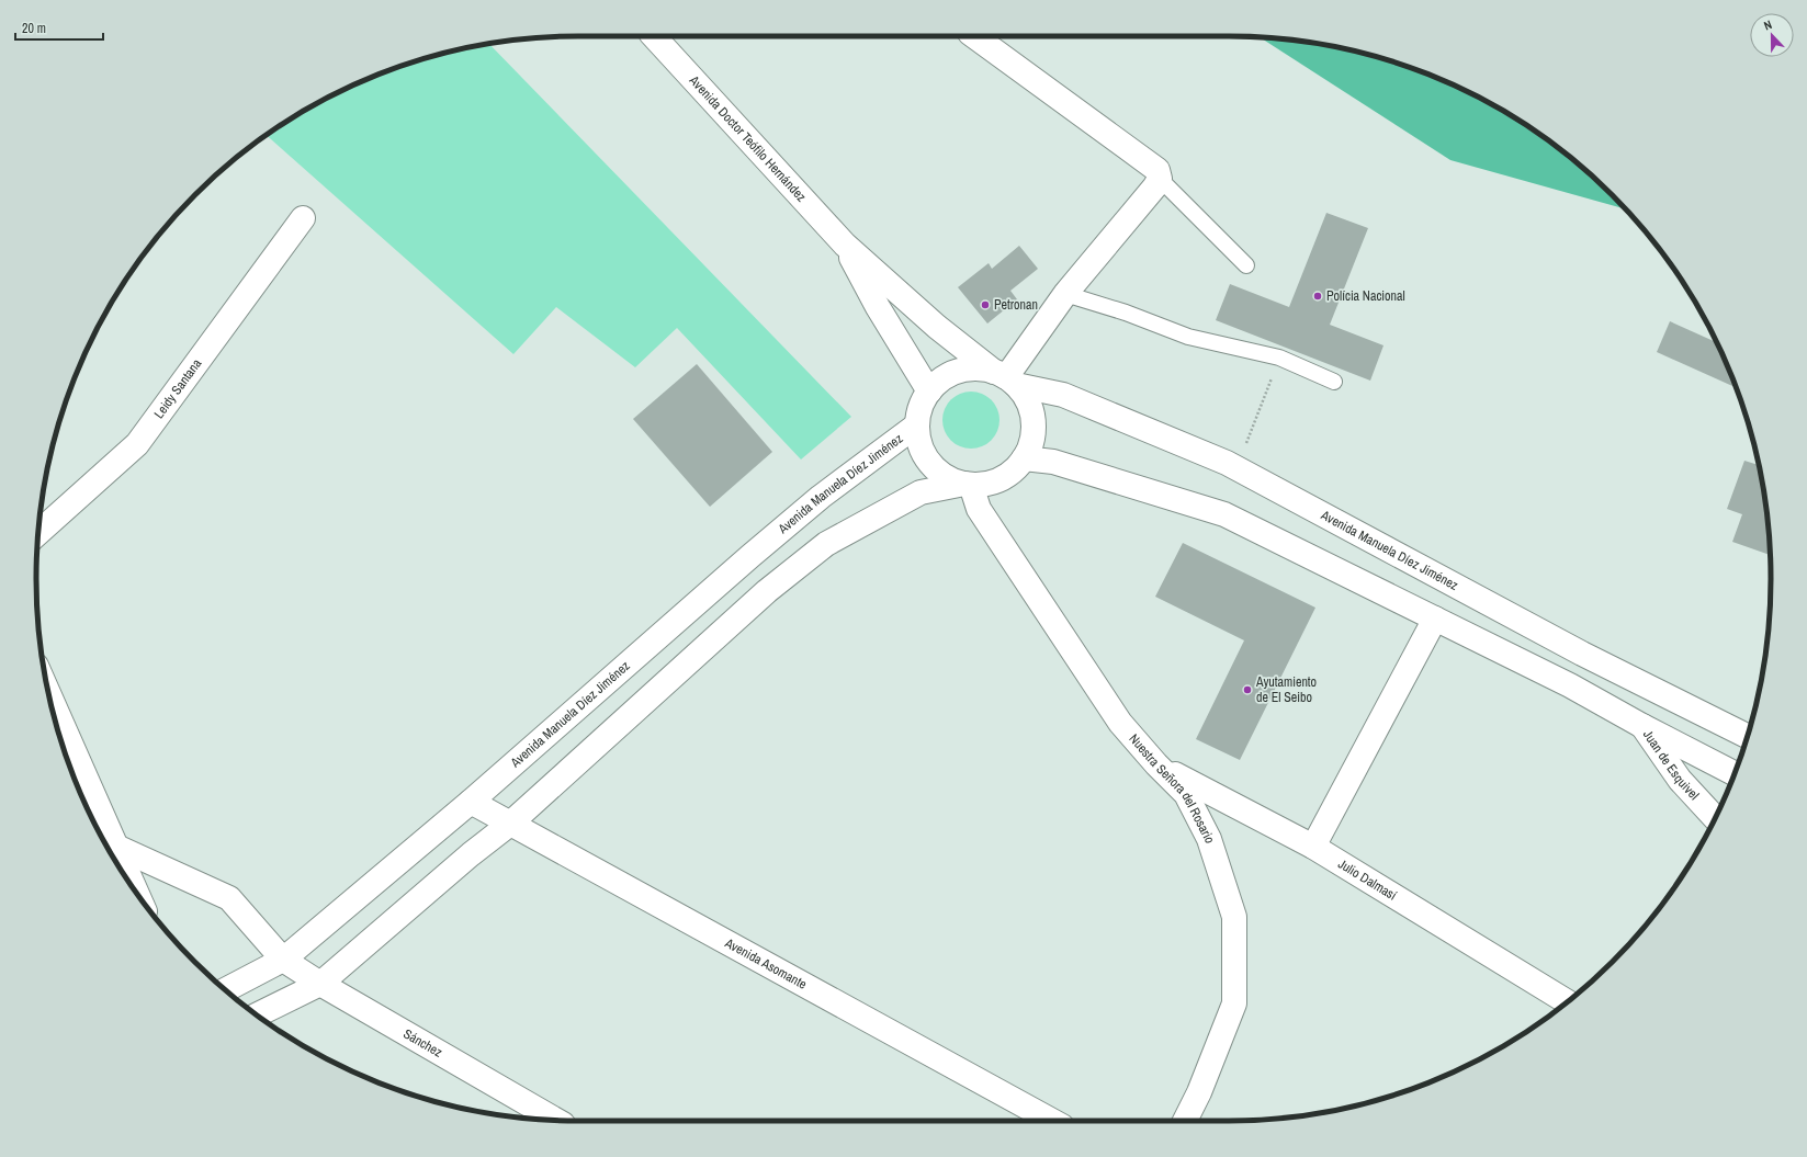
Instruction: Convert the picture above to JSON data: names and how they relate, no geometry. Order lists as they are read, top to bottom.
{
  "streets": {
    "main road": [
      "Avenida Doctor Teófilo Hernández",
      "Leidy Santana",
      "Avenida Manuela Díez Jiménez",
      "Juan de Esquivel",
      "Nuestra Señora del Rosario",
      "Julio Dalmasí",
      "Avenida Asomante",
      "Sánchez"
    ]
  },
  "crossings": [
    ["Avenida Doctor Teófilo Hernández", "Avenida Manuela Díez Jiménez"],
    ["Avenida Doctor Teófilo Hernández", "Nuestra Señora del Rosario"],
    ["Avenida Manuela Díez Jiménez", "Nuestra Señora del Rosario"],
    ["Avenida Manuela Díez Jiménez", "Avenida Asomante"],
    ["Avenida Manuela Díez Jiménez", "Sánchez"],
    ["Nuestra Señora del Rosario", "Julio Dalmasí"]
  ],
  "places": ["Polícia Nacional", "Petronan", "Ayutamiento de El Seibo"],
  "scale_bar": "20 m",
  "north": "top"
}
